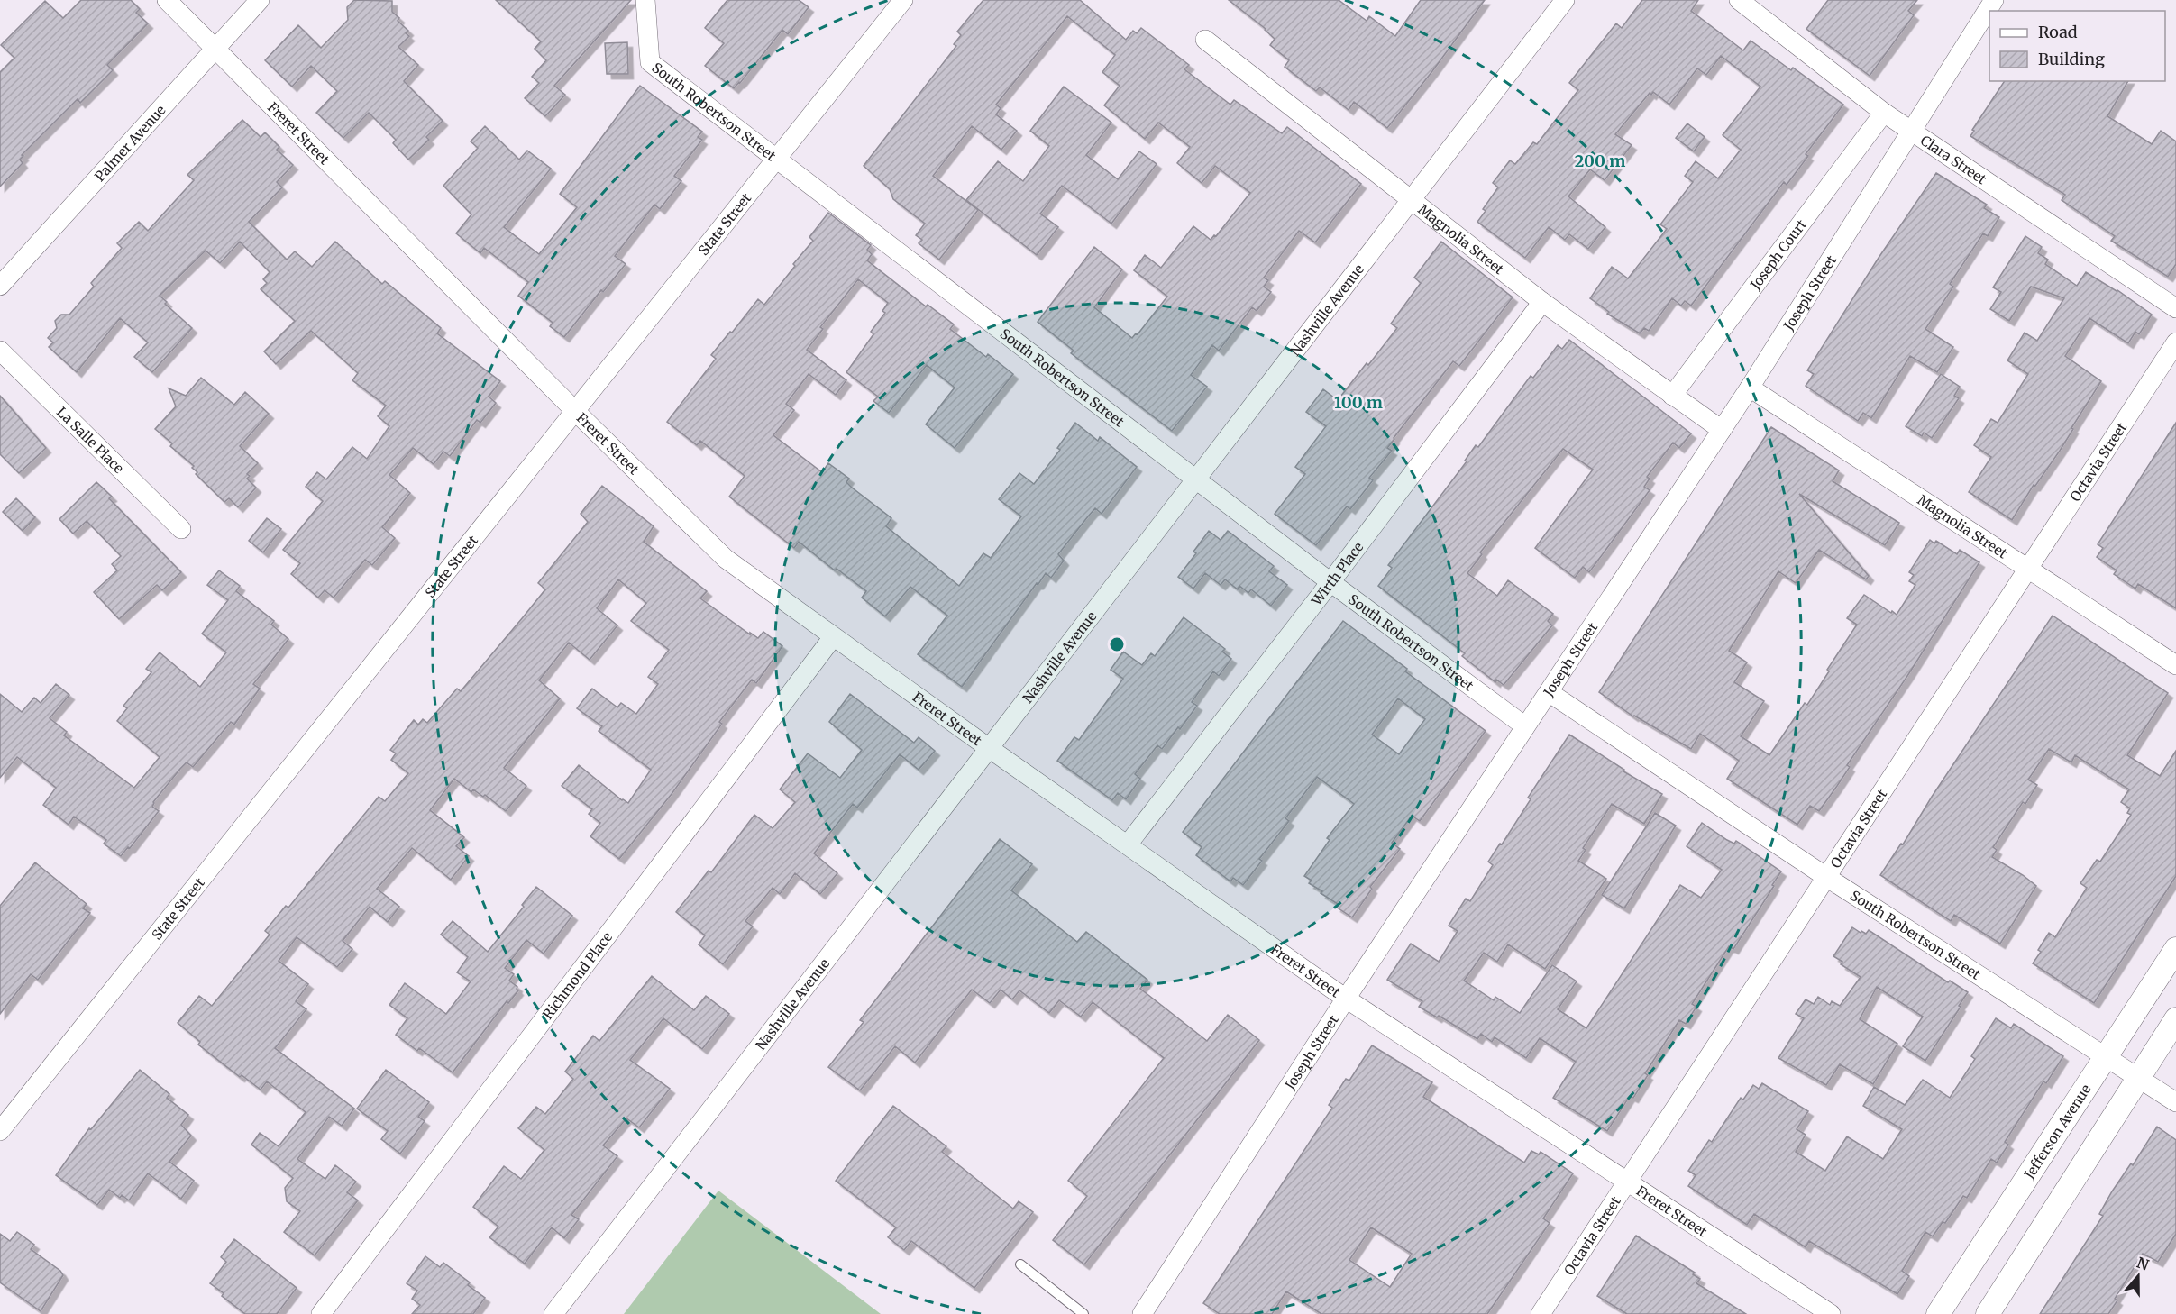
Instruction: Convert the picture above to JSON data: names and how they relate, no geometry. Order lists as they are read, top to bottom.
{
  "streets": {
    "street": [
      "South Robertson Street",
      "Freret Street",
      "Palmer Avenue",
      "Clara Street",
      "State Street",
      "Magnolia Street",
      "Joseph Court",
      "Joseph Street",
      "Nashville Avenue",
      "La Salle Place",
      "Octavia Street",
      "Wirth Place",
      "Richmond Place",
      "Jefferson Avenue"
    ]
  },
  "crossings": [
    ["South Robertson Street", "State Street"],
    ["South Robertson Street", "Joseph Street"],
    ["South Robertson Street", "Nashville Avenue"],
    ["South Robertson Street", "Octavia Street"],
    ["South Robertson Street", "Wirth Place"],
    ["South Robertson Street", "Jefferson Avenue"],
    ["Freret Street", "Palmer Avenue"],
    ["Freret Street", "State Street"],
    ["Freret Street", "Joseph Street"],
    ["Freret Street", "Nashville Avenue"],
    ["Freret Street", "Octavia Street"],
    ["Freret Street", "Wirth Place"],
    ["Freret Street", "Richmond Place"],
    ["Clara Street", "Joseph Court"],
    ["Clara Street", "Joseph Street"],
    ["Magnolia Street", "Joseph Court"],
    ["Magnolia Street", "Joseph Street"],
    ["Magnolia Street", "Nashville Avenue"],
    ["Magnolia Street", "Octavia Street"],
    ["Magnolia Street", "Wirth Place"]
  ],
  "legend": ["Road", "Building"],
  "north": "top",
  "rings": ["200 m", "100 m"]
}
